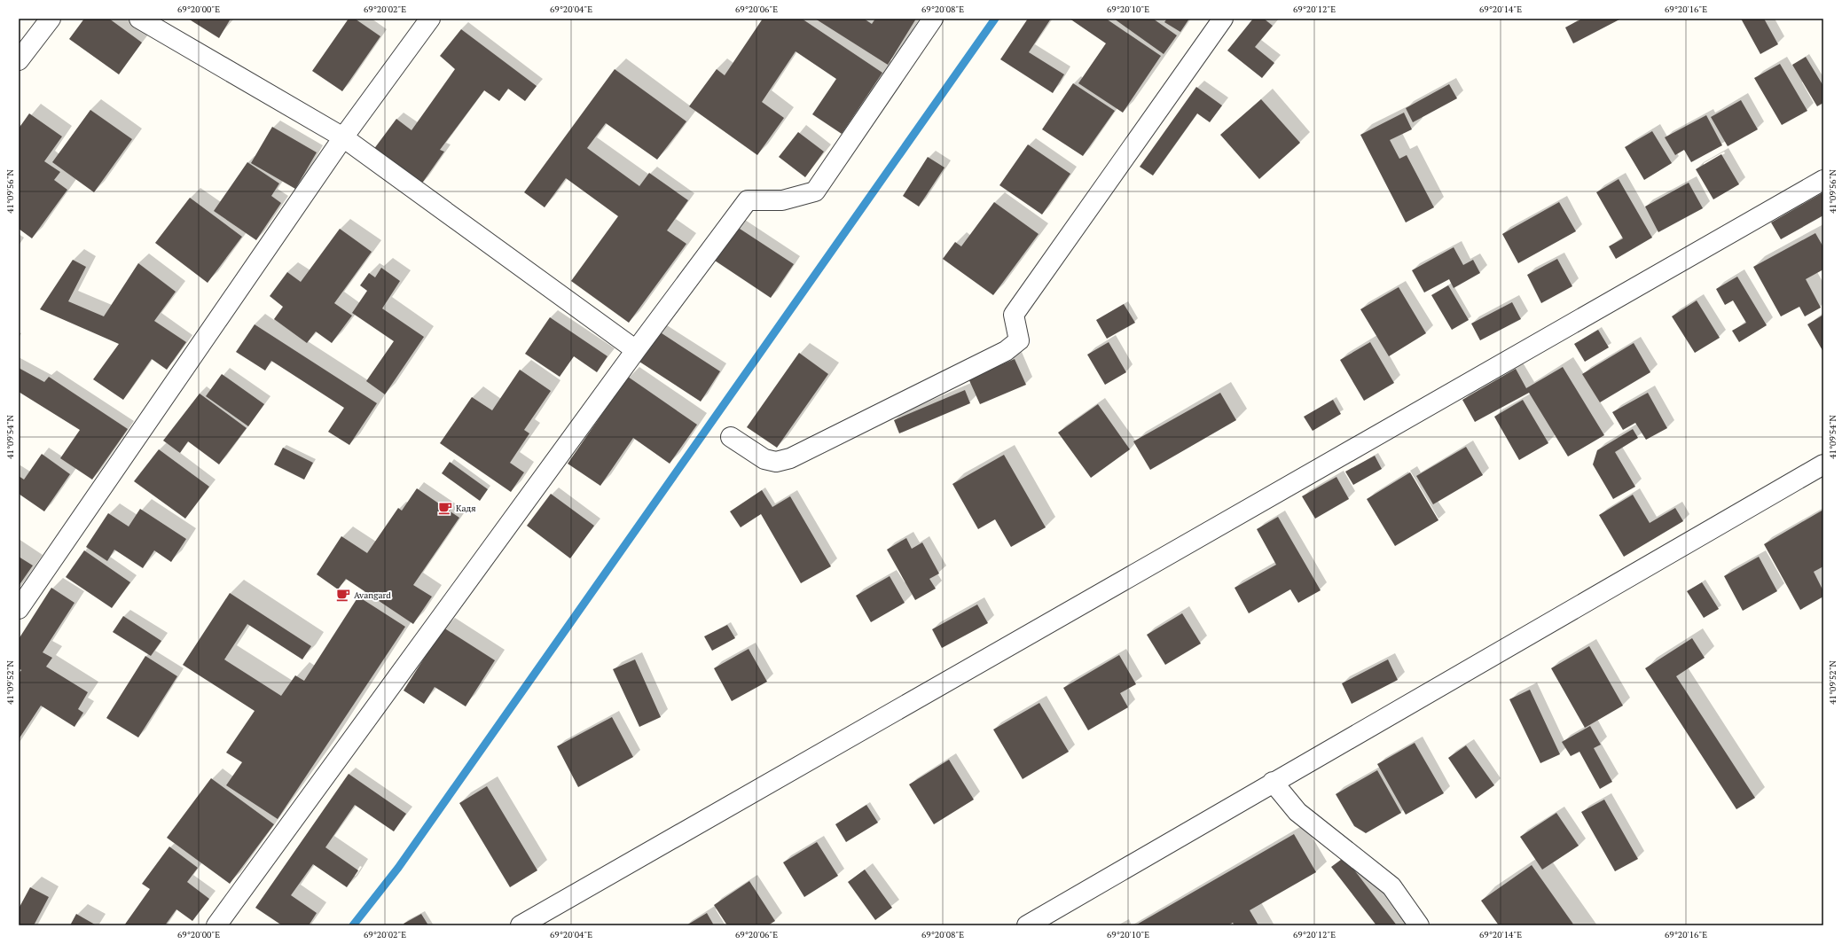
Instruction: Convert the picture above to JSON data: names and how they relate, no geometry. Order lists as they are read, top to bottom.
{
  "places": {
    "cafe": ["Кадя", "Avangard"]
  },
  "coordinates": [
    "69°20'00\"E",
    "69°20'02\"E",
    "69°20'04\"E",
    "69°20'06\"E",
    "69°20'08\"E",
    "69°20'10\"E",
    "69°20'12\"E",
    "69°20'14\"E",
    "69°20'16\"E",
    "41°09'56\"N",
    "41°09'54\"N",
    "41°09'52\"N"
  ]
}
